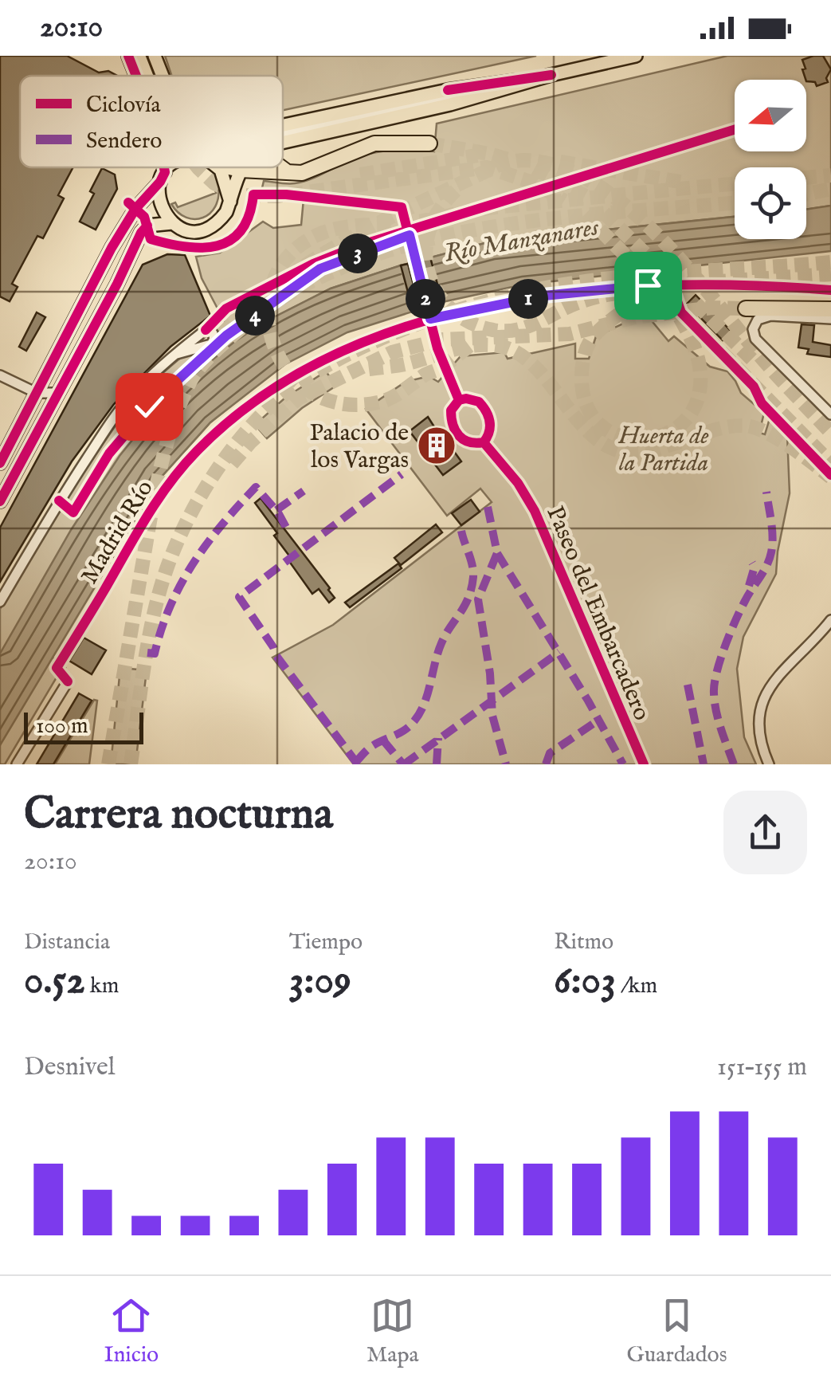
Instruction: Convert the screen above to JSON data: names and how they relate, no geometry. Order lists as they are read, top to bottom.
{
  "streets": {
    "street": ["Paseo del Embarcadero"],
    "cycle path": ["Madrid Río"]
  },
  "water": ["Río Manzanares"],
  "parks": ["Huerta de la Partida"],
  "places": {
    "building": ["Palacio de los Vargas"]
  },
  "legend": ["Ciclovía", "Sendero"],
  "scale_bar": "100 m",
  "north": "left",
  "page": {
    "status": "20:10",
    "pins": [
      "3",
      "1",
      "2",
      "4"
    ],
    "scale": "100 m",
    "heading": ["Carrera nocturna", "20:10"],
    "stats": [
      ["Distancia", "0.52 km"],
      ["Tiempo", "3:09"],
      ["Ritmo", "6:03 /km"]
    ],
    "chart": ["Desnivel", "151–155 m"],
    "tabs": ["Inicio", "Mapa", "Guardados"]
  }
}
